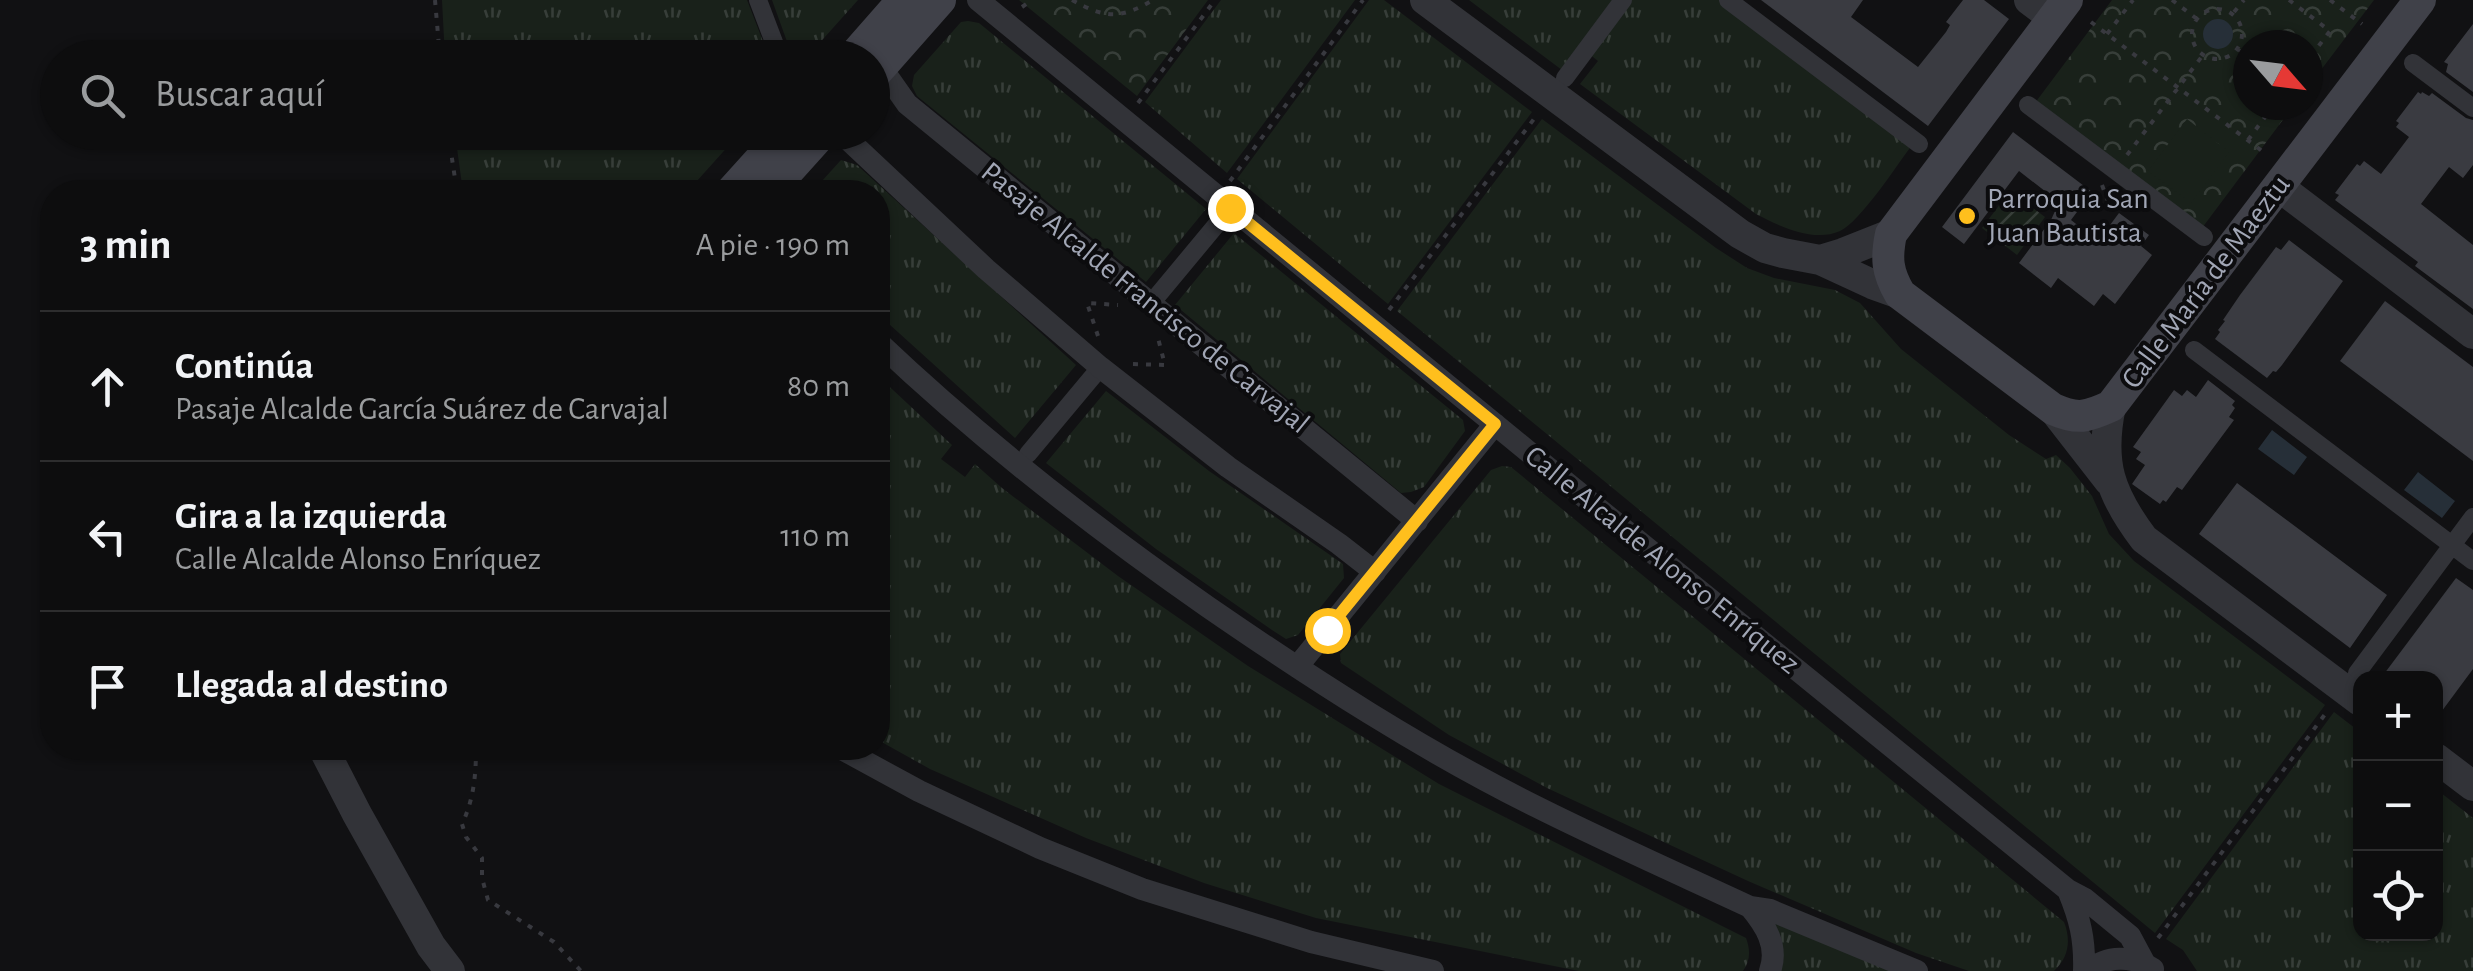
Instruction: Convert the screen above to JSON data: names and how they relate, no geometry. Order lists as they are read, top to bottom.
{
  "streets": {
    "main road": ["Calle María de Maeztu"],
    "street": ["Pasaje Alcalde Francisco de Carvajal", "Calle Alcalde Alonso Enríquez"]
  },
  "places": ["Parroquia San Juan Bautista"],
  "north": "bottom right",
  "page": {
    "search": "Buscar aquí",
    "heading": ["3 min", "A pie · 190 m"],
    "list": [
      ["Continúa", "Pasaje Alcalde García Suárez de Carvajal", "80 m"],
      ["Gira a la izquierda", "Calle Alcalde Alonso Enríquez", "110 m"],
      "Llegada al destino"
    ],
    "map_buttons": ["+", "−"]
  }
}
